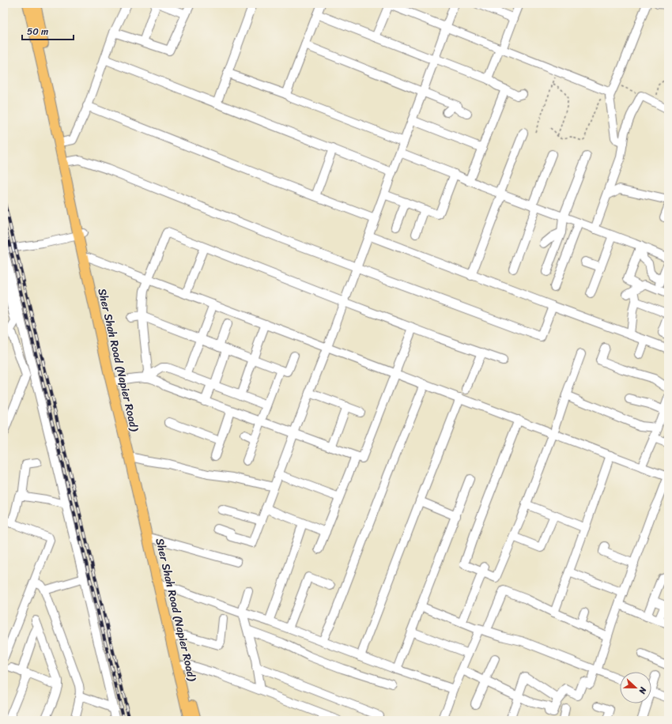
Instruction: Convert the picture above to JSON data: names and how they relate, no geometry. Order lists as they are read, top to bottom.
{
  "streets": {
    "main road": ["Sher Shah Road (Napier Road)"]
  },
  "scale_bar": "50 m",
  "north": "right"
}
